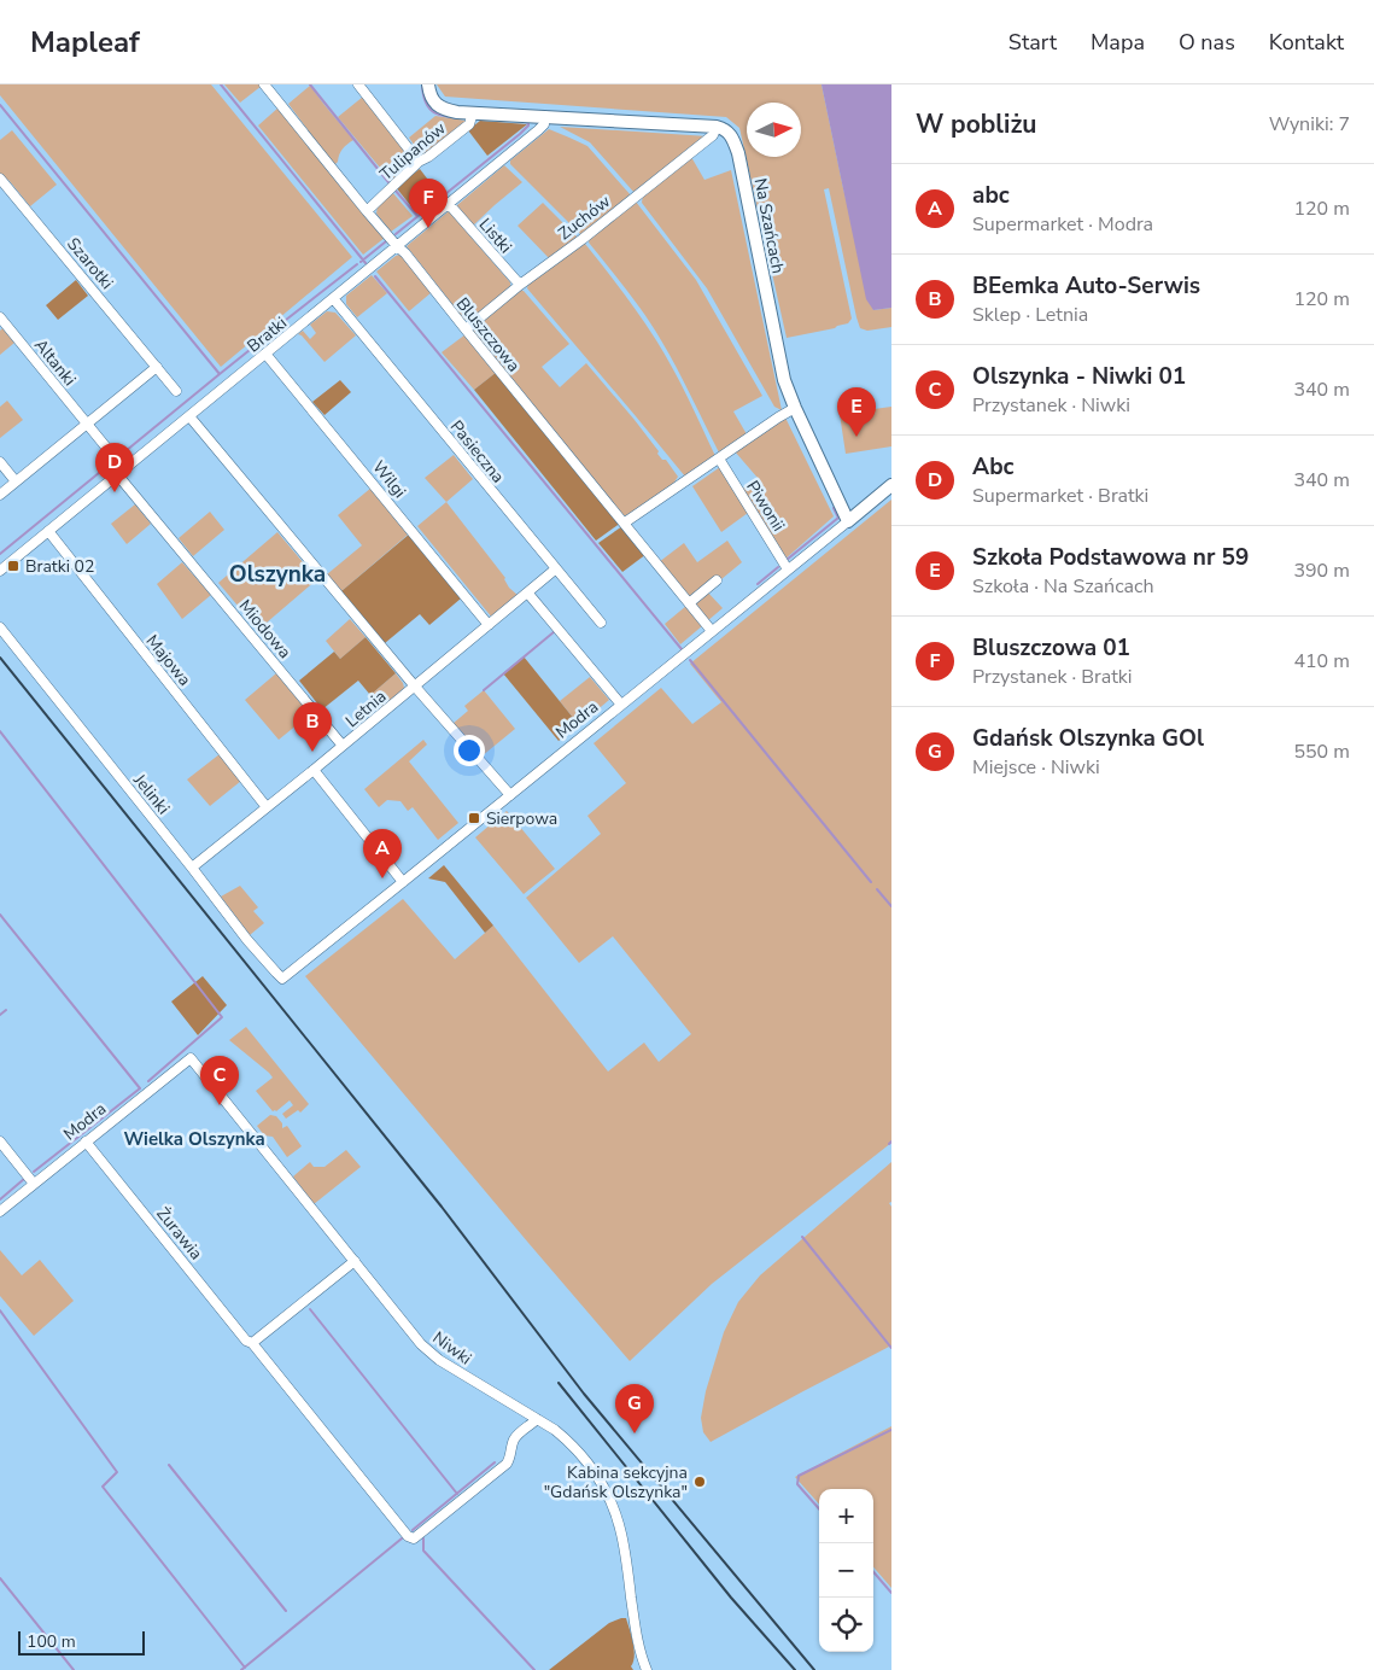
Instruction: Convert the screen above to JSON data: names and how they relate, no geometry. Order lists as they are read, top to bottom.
{
  "streets": {
    "street": [
      "Tulipanów",
      "Zuchów",
      "Na Szańcach",
      "Listki",
      "Szarotki",
      "Bratki",
      "Bluszczowa",
      "Altanki",
      "Pasieczna",
      "Wilgi",
      "Piwonii",
      "Miodowa",
      "Majowa",
      "Letnia",
      "Modra",
      "Jelinki",
      "Żurawia",
      "Niwki"
    ]
  },
  "crossings": [
    ["Tulipanów", "Bluszczowa"],
    ["Zuchów", "Na Szańcach"],
    ["Zuchów", "Listki"],
    ["Zuchów", "Bluszczowa"],
    ["Na Szańcach", "Modra"],
    ["Listki", "Bratki"],
    ["Bratki", "Bluszczowa"],
    ["Bratki", "Altanki"],
    ["Bratki", "Pasieczna"],
    ["Bratki", "Wilgi"],
    ["Bratki", "Miodowa"],
    ["Bratki", "Majowa"],
    ["Bluszczowa", "Modra"],
    ["Altanki", "Miodowa"],
    ["Pasieczna", "Letnia"],
    ["Wilgi", "Letnia"],
    ["Piwonii", "Modra"],
    ["Miodowa", "Letnia"],
    ["Majowa", "Letnia"],
    ["Letnia", "Jelinki"],
    ["Modra", "Jelinki"],
    ["Modra", "Żurawia"],
    ["Modra", "Niwki"],
    ["Żurawia", "Niwki"]
  ],
  "districts": ["Olszynka", "Wielka Olszynka"],
  "places": {
    "transit": ["Bratki 02", "Sierpowa"],
    "other": ["Kabina sekcyjna \"Gdańsk Olszynka\""]
  },
  "scale_bar": "100 m",
  "north": "right",
  "page": {
    "header": "Mapleaf",
    "nav": [
      "Start",
      "Mapa",
      "O nas",
      "Kontakt"
    ],
    "heading": ["W pobliżu", "Wyniki: 7"],
    "list": [
      {
        "mark": "A",
        "name": "abc",
        "note": "Supermarket · Modra",
        "value": "120 m"
      },
      {
        "mark": "B",
        "name": "BEemka Auto-Serwis",
        "note": "Sklep · Letnia",
        "value": "120 m"
      },
      {
        "mark": "C",
        "name": "Olszynka - Niwki 01",
        "note": "Przystanek · Niwki",
        "value": "340 m"
      },
      {
        "mark": "D",
        "name": "Abc",
        "note": "Supermarket · Bratki",
        "value": "340 m"
      },
      {
        "mark": "E",
        "name": "Szkoła Podstawowa nr 59",
        "note": "Szkoła · Na Szańcach",
        "value": "390 m"
      },
      {
        "mark": "F",
        "name": "Bluszczowa 01",
        "note": "Przystanek · Bratki",
        "value": "410 m"
      },
      {
        "mark": "G",
        "name": "Gdańsk Olszynka GOl",
        "note": "Miejsce · Niwki",
        "value": "550 m"
      }
    ],
    "pins": [
      "F",
      "E",
      "D",
      "B",
      "A",
      "C",
      "G"
    ],
    "map_buttons": ["+", "−"],
    "scale": "100 m"
  }
}
